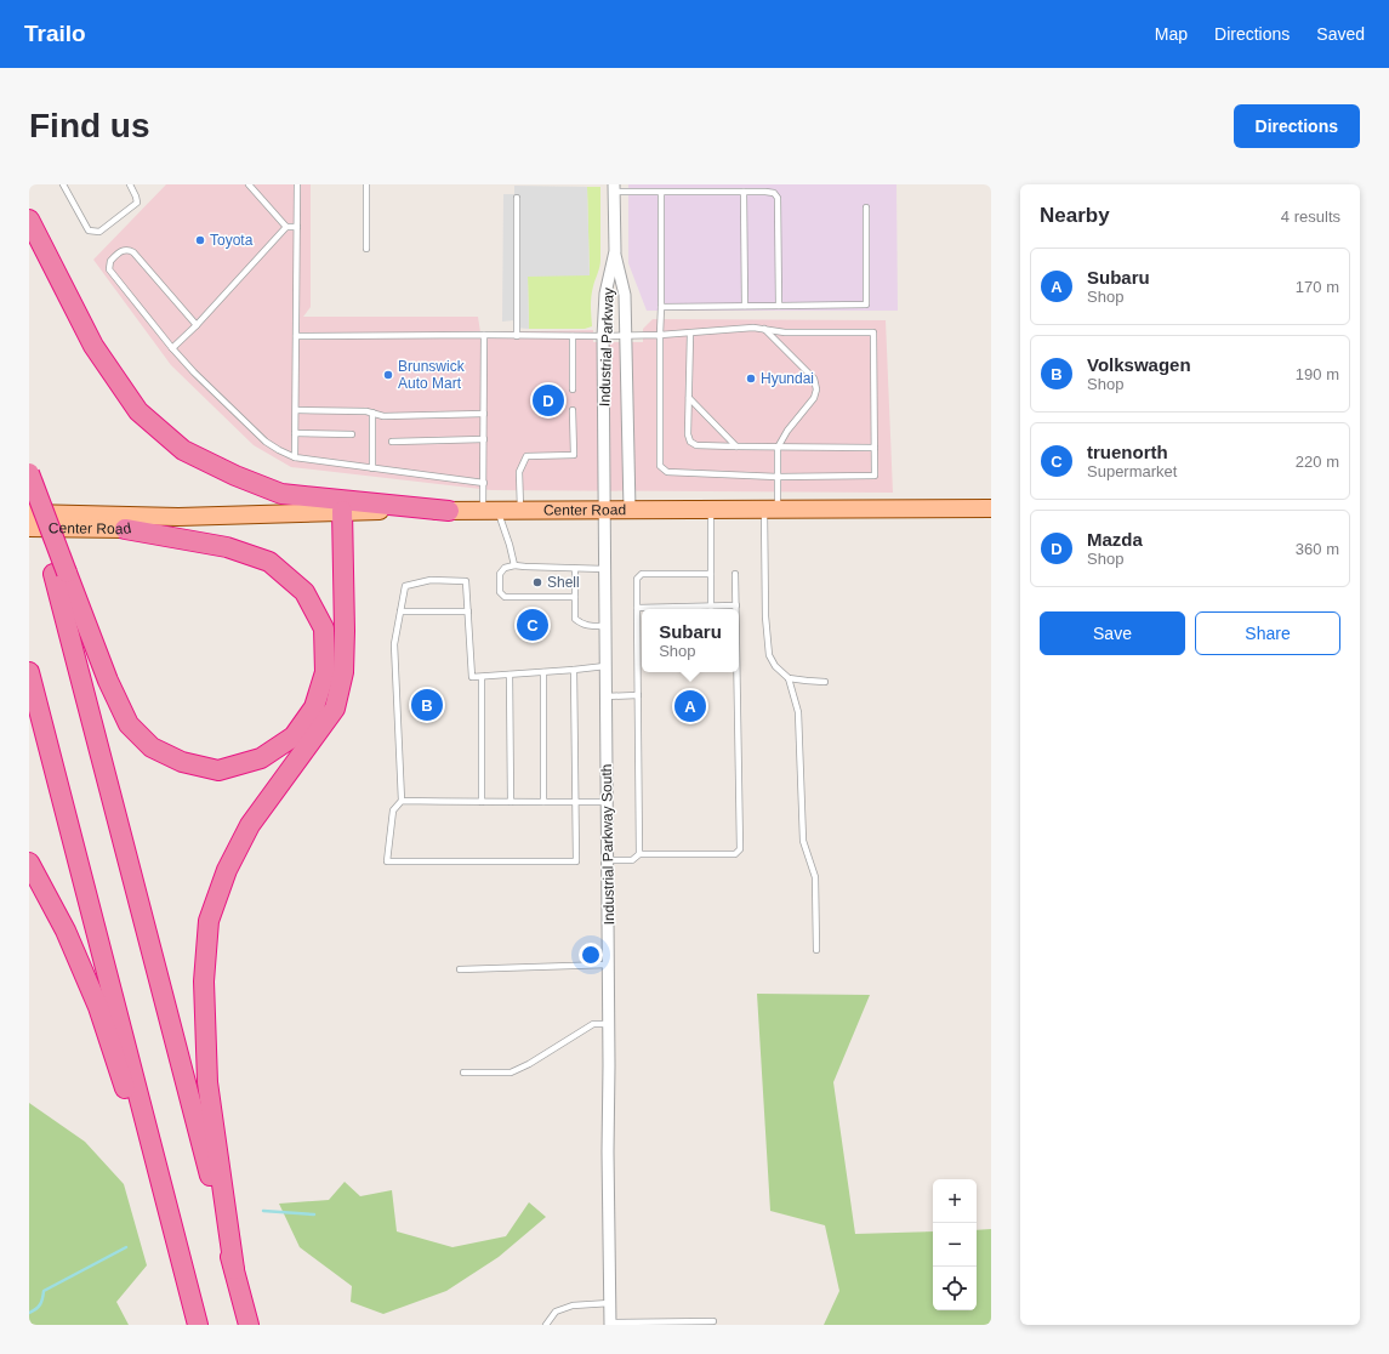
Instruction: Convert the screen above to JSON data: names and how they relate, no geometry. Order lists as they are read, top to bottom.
{
  "streets": {
    "main road": ["Center Road"],
    "street": ["Industrial Parkway", "Industrial Parkway South"]
  },
  "crossings": [
    ["Industrial Parkway", "Center Road"],
    ["Industrial Parkway", "Industrial Parkway South"],
    ["Center Road", "Industrial Parkway South"]
  ],
  "places": [
    "Toyota",
    "Brunswick Auto Mart",
    "Hyundai",
    "Shell"
  ],
  "page": {
    "header": "Trailo",
    "nav": ["Map", "Directions", "Saved"],
    "buttons": [
      "Directions",
      ["Save", "Share"]
    ],
    "title": "Find us",
    "heading": ["Nearby", "4 results"],
    "list": [
      {
        "mark": "A",
        "name": "Subaru",
        "note": "Shop",
        "value": "170 m"
      },
      {
        "mark": "B",
        "name": "Volkswagen",
        "note": "Shop",
        "value": "190 m"
      },
      {
        "mark": "C",
        "name": "truenorth",
        "note": "Supermarket",
        "value": "220 m"
      },
      {
        "mark": "D",
        "name": "Mazda",
        "note": "Shop",
        "value": "360 m"
      }
    ],
    "pins": [
      "D",
      "C",
      "B",
      "A"
    ],
    "popup": ["Subaru", "Shop"],
    "map_buttons": ["+", "−"]
  }
}
